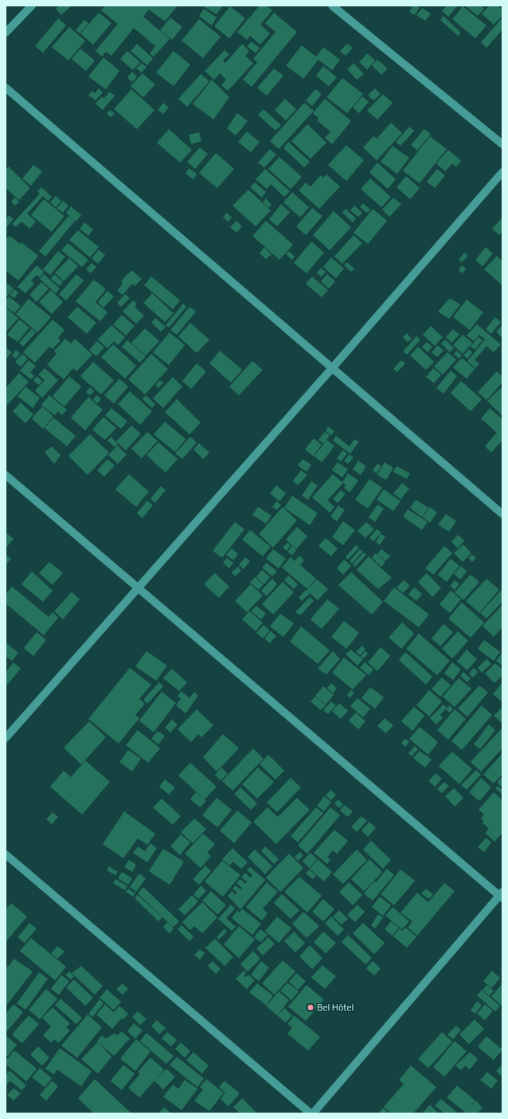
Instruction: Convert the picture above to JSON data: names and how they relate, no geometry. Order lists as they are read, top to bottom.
{
  "places": ["Bel Hôtel"]
}
